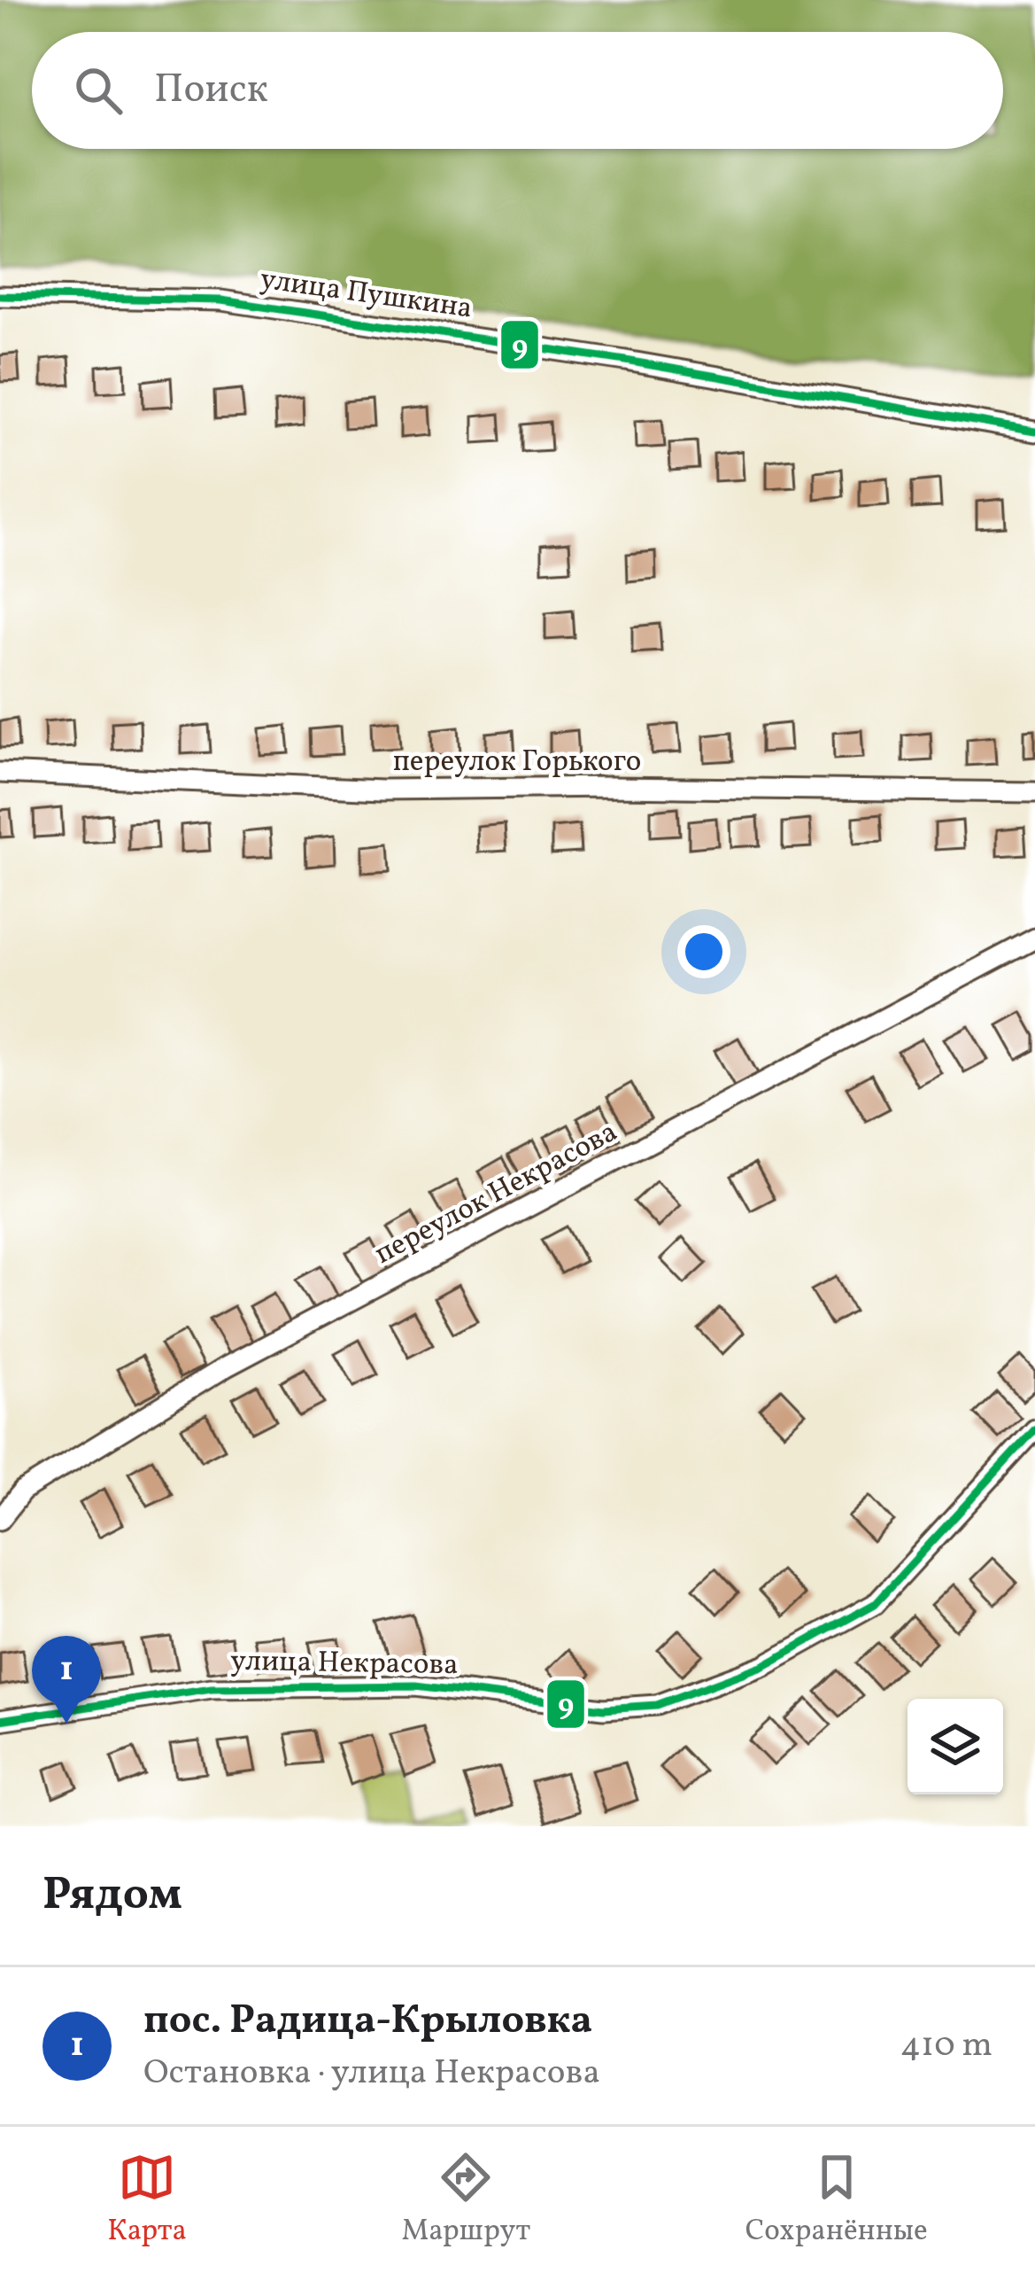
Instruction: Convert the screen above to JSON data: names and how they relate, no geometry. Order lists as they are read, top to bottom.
{
  "streets": {
    "street": [
      "улица Пушкина",
      "переулок Горького",
      "переулок Некрасова",
      "улица Некрасова"
    ]
  },
  "lines": ["transit line 9"],
  "page": {
    "search": "Поиск",
    "pins": "1",
    "heading": "Рядом",
    "list": [
      {
        "mark": "1",
        "name": "пос. Радица-Крыловка",
        "note": "Остановка · улица Некрасова",
        "value": "410 m"
      }
    ],
    "nav": ["Карта", "Маршрут", "Сохранённые"]
  }
}
